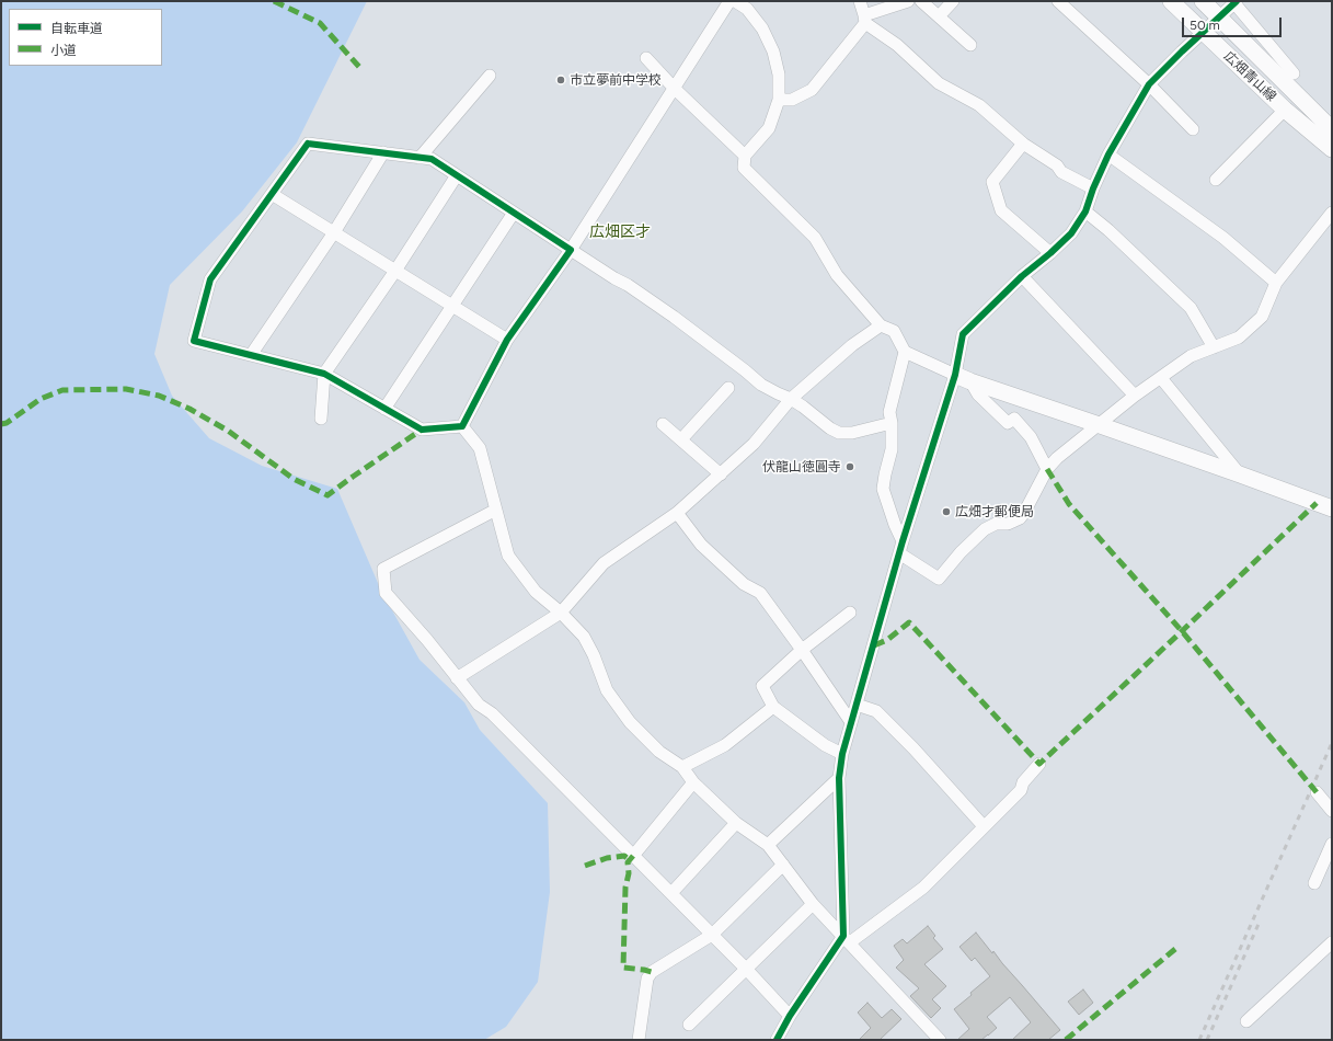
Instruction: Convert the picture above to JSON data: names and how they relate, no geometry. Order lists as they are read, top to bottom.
{
  "streets": {
    "main road": ["広畑青山線"]
  },
  "districts": ["広畑区才"],
  "places": ["市立夢前中学校", "伏龍山徳圓寺", "広畑才郵便局"],
  "legend": ["自転車道", "小道"],
  "scale_bar": "50 m"
}
